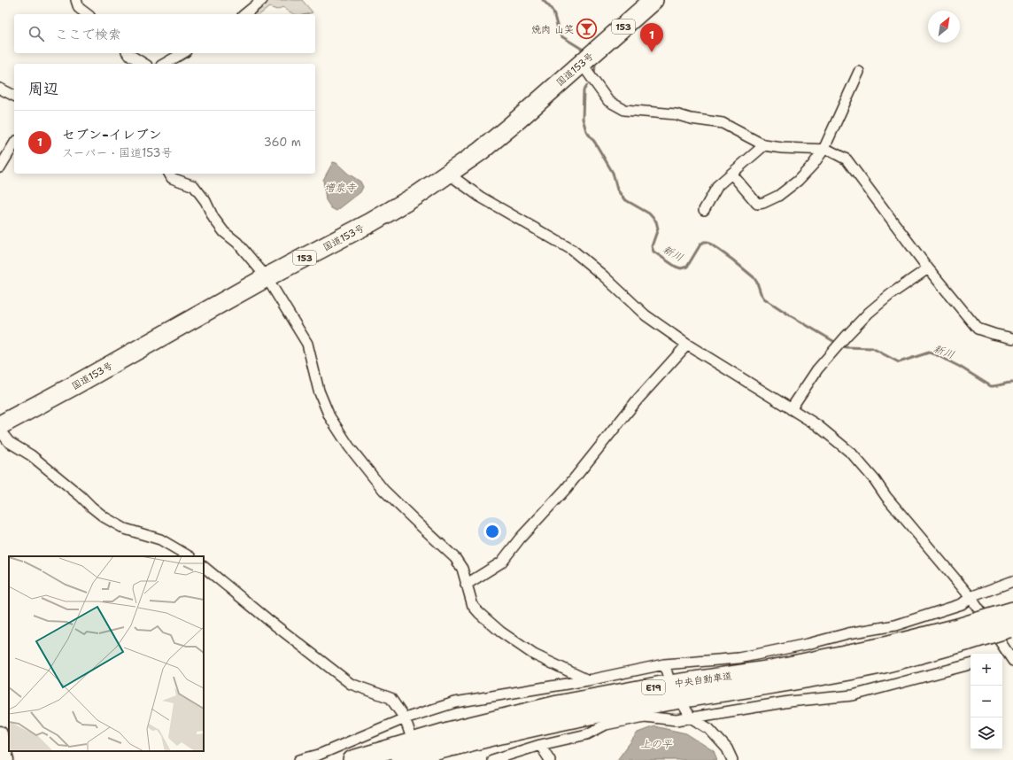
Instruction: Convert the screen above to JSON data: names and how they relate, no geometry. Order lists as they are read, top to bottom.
{
  "streets": {
    "highway": [
      "153",
      "国道153号",
      "中央自動車道",
      "E19"
    ]
  },
  "water": ["増泉寺", "新川", "上の平"],
  "places": {
    "bar": ["焼肉 山笑"]
  },
  "north": "top right",
  "page": {
    "search": "ここで検索",
    "pins": "1",
    "heading": "周辺",
    "list": [
      {
        "mark": "1",
        "name": "セブン-イレブン",
        "note": "スーパー · 国道153号",
        "value": "360 m"
      }
    ],
    "map_buttons": ["+", "−"]
  }
}
